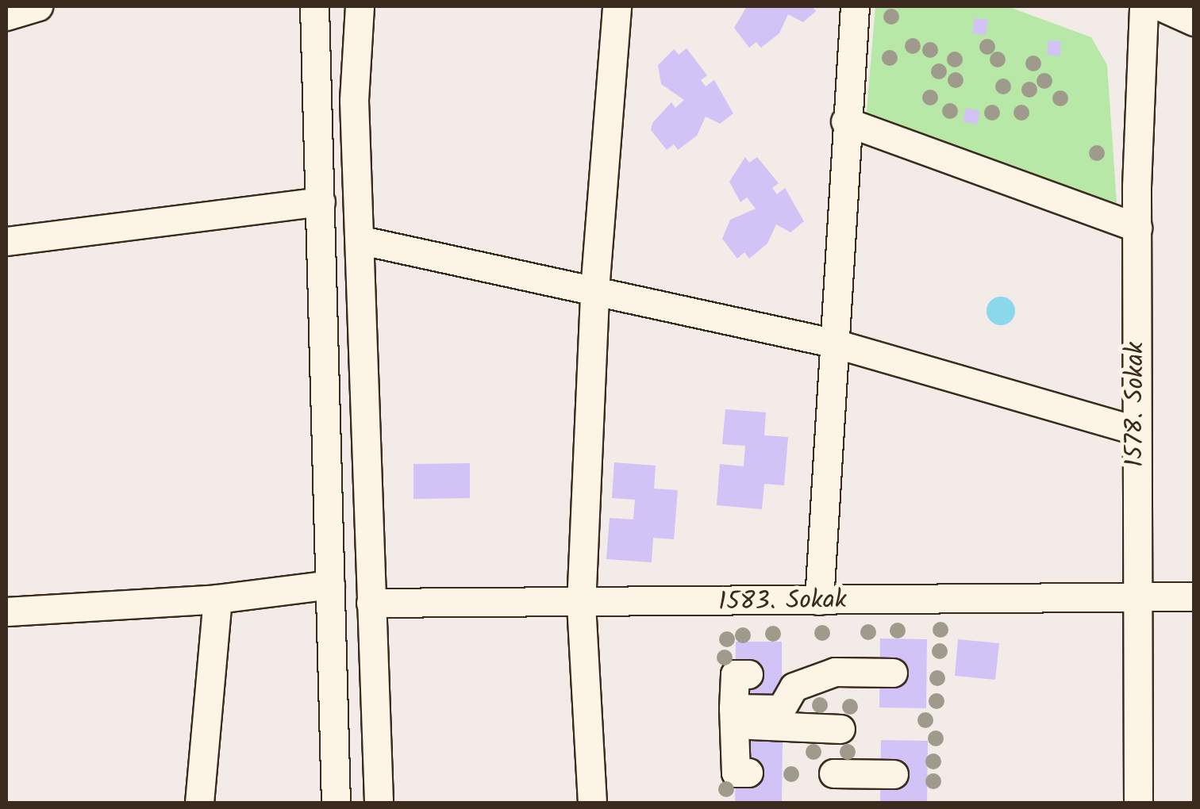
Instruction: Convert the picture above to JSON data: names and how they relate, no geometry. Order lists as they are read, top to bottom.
{
  "streets": {
    "street": ["1578. Sokak", "1583. Sokak"]
  },
  "crossings": [
    ["1578. Sokak", "1583. Sokak"]
  ]
}
